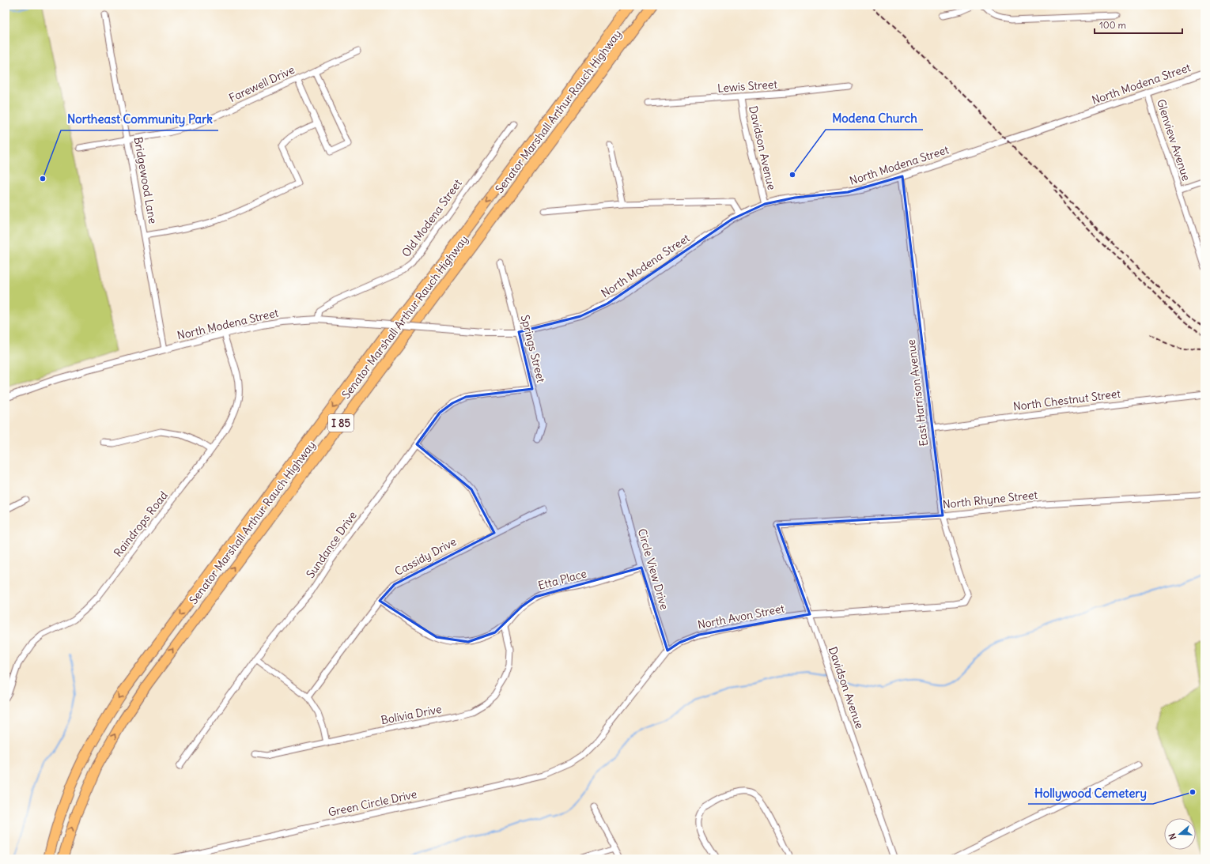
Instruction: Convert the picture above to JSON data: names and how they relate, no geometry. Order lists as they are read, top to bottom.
{
  "streets": {
    "highway": ["Senator Marshall Arthur Rauch Highway", "I 85"],
    "street": [
      "Farewell Drive",
      "North Modena Street",
      "Lewis Street",
      "Glenview Avenue",
      "Davidson Avenue",
      "Bridgewood Lane",
      "Old Modena Street",
      "Springs Street",
      "East Harrison Avenue",
      "North Chestnut Street",
      "North Rhyne Street",
      "Raindrops Road",
      "Sundance Drive",
      "Cassidy Drive",
      "Circle View Drive",
      "Etta Place",
      "North Avon Street",
      "Bolivia Drive",
      "Green Circle Drive"
    ]
  },
  "crossings": [
    ["Farewell Drive", "Bridgewood Lane"],
    ["North Modena Street", "Glenview Avenue"],
    ["North Modena Street", "Davidson Avenue"],
    ["North Modena Street", "Bridgewood Lane"],
    ["North Modena Street", "Old Modena Street"],
    ["North Modena Street", "Springs Street"],
    ["North Modena Street", "East Harrison Avenue"],
    ["North Modena Street", "Raindrops Road"],
    ["Lewis Street", "Davidson Avenue"],
    ["Davidson Avenue", "North Rhyne Street"],
    ["Davidson Avenue", "North Avon Street"],
    ["Springs Street", "Sundance Drive"],
    ["East Harrison Avenue", "North Chestnut Street"],
    ["East Harrison Avenue", "North Rhyne Street"],
    ["East Harrison Avenue", "North Avon Street"],
    ["Cassidy Drive", "Etta Place"],
    ["Circle View Drive", "Etta Place"],
    ["Circle View Drive", "North Avon Street"],
    ["Etta Place", "Bolivia Drive"],
    ["North Avon Street", "Green Circle Drive"]
  ],
  "places": ["Modena Church", "Northeast Community Park", "Hollywood Cemetery"],
  "scale_bar": "100 m",
  "north": "left"
}
